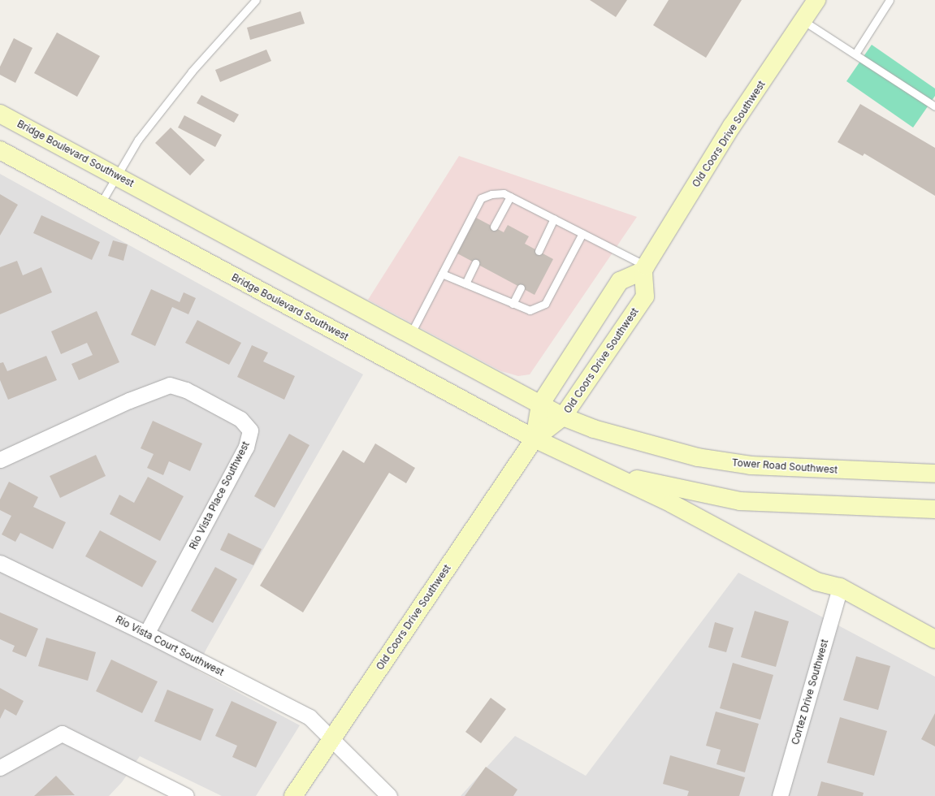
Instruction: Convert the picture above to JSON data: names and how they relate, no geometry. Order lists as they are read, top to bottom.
{
  "streets": {
    "main road": ["Old Coors Drive Southwest", "Bridge Boulevard Southwest", "Tower Road Southwest"],
    "street": ["Rio Vista Place Southwest", "Rio Vista Court Southwest", "Cortez Drive Southwest"]
  },
  "crossings": [
    ["Old Coors Drive Southwest", "Bridge Boulevard Southwest"],
    ["Old Coors Drive Southwest", "Tower Road Southwest"],
    ["Old Coors Drive Southwest", "Rio Vista Court Southwest"],
    ["Bridge Boulevard Southwest", "Tower Road Southwest"],
    ["Rio Vista Place Southwest", "Rio Vista Court Southwest"]
  ]
}
